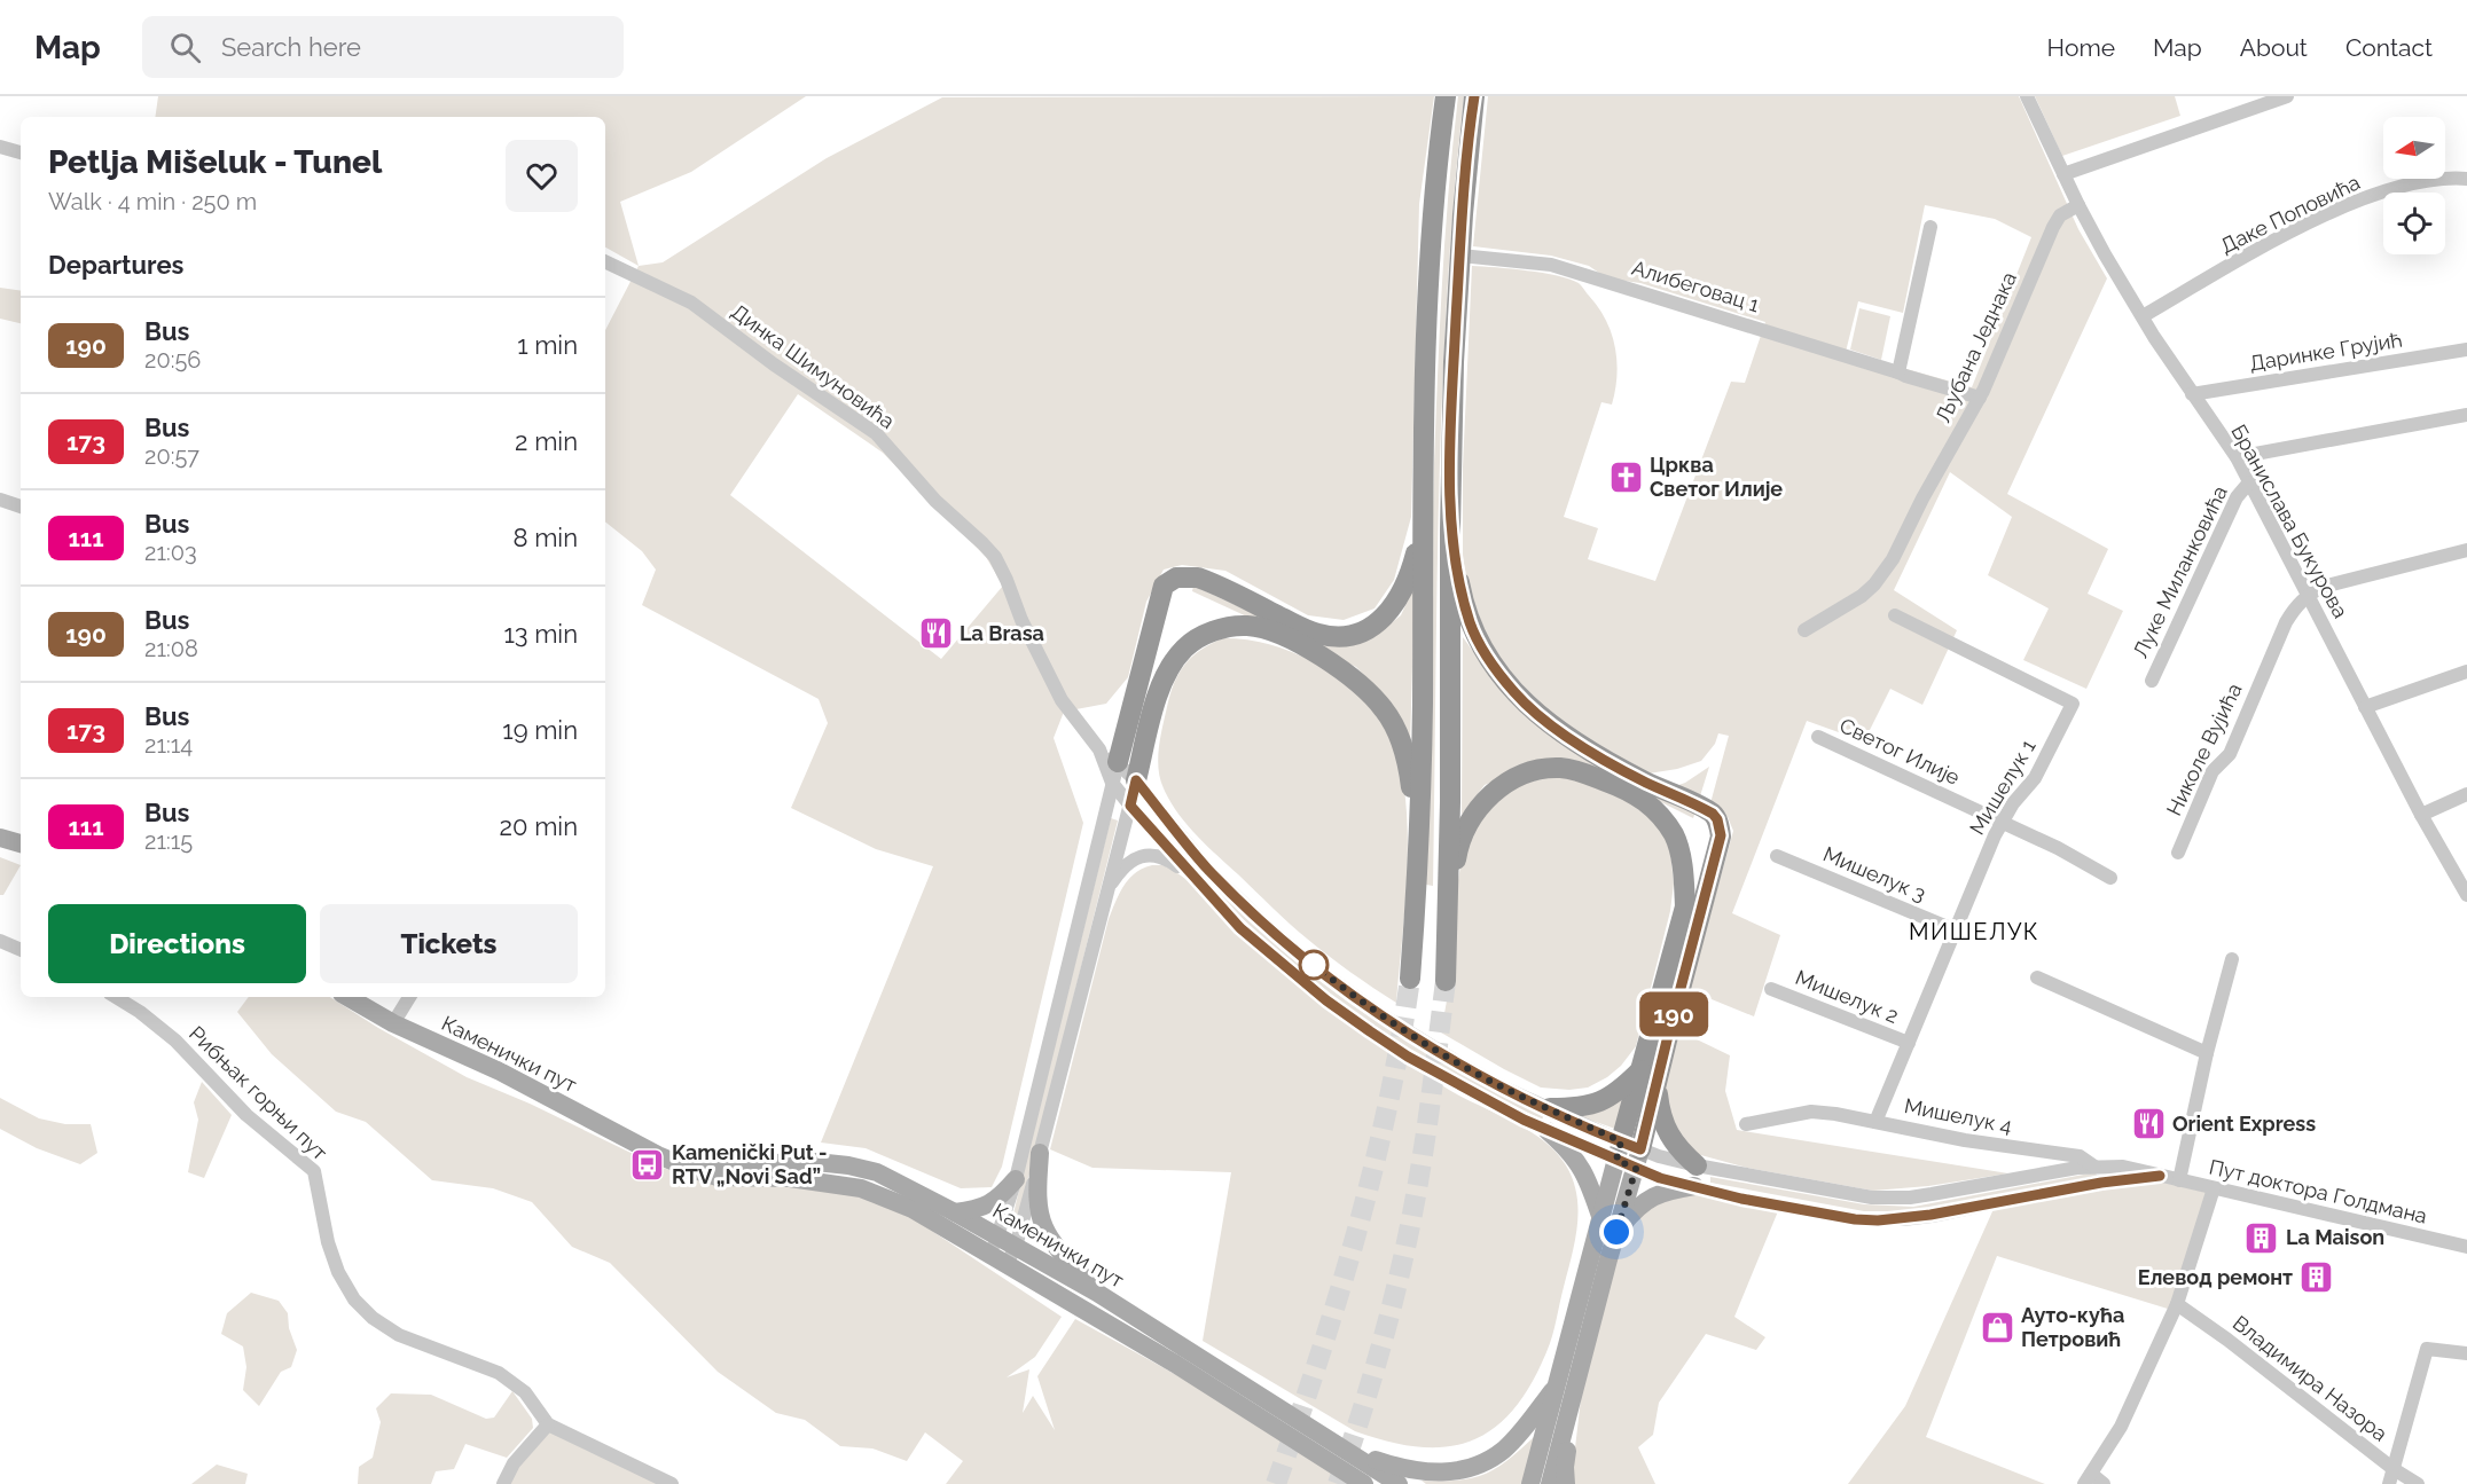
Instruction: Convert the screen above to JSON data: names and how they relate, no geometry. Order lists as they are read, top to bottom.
{
  "streets": {
    "main road": ["Каменички пут"],
    "street": [
      "Даке Поповића",
      "Алибеговац 1",
      "Љубана Једнака",
      "Даринке Грујић",
      "Динка Шимуновића",
      "Бранислава Букурова",
      "Луке Миланковића",
      "Николе Вујића",
      "Светог Илије",
      "Мишелук 1",
      "Мишелук 3",
      "Мишелук 2",
      "Рибњак горњи пут",
      "Мишелук 4",
      "Пут доктора Голдмана",
      "Владимира Назора"
    ]
  },
  "crossings": [
    ["Даке Поповића", "Бранислава Букурова"],
    ["Алибеговац 1", "Љубана Једнака"],
    ["Љубана Једнака", "Бранислава Букурова"],
    ["Даринке Грујић", "Бранислава Букурова"],
    ["Бранислава Букурова", "Луке Миланковића"],
    ["Бранислава Букурова", "Николе Вујића"],
    ["Светог Илије", "Мишелук 1"],
    ["Мишелук 1", "Мишелук 3"],
    ["Мишелук 1", "Мишелук 2"],
    ["Мишелук 1", "Мишелук 4"],
    ["Мишелук 4", "Пут доктора Голдмана"]
  ],
  "districts": ["МИШЕЛУК"],
  "places": {
    "church": ["Црква Светог Илије"],
    "restaurant": ["La Brasa", "Orient Express"],
    "bus stop": ["Kamenički Put - RTV „Novi Sad”"],
    "building": ["La Maison", "Елевод ремонт"],
    "shop": ["Ауто-кућа Петровић"]
  },
  "lines": ["bus line 190"],
  "north": "left",
  "page": {
    "header": "Map",
    "search": "Search here",
    "nav": [
      "Home",
      "Map",
      "About",
      "Contact"
    ],
    "on_map": "190",
    "heading": [
      ["Petlja Mišeluk - Tunel", "Walk · 4 min · 250 m"],
      "Departures"
    ],
    "list": [
      {
        "mark": "190",
        "name": "Bus",
        "note": "20:56",
        "value": "1 min"
      },
      {
        "mark": "173",
        "name": "Bus",
        "note": "20:57",
        "value": "2 min"
      },
      {
        "mark": "111",
        "name": "Bus",
        "note": "21:03",
        "value": "8 min"
      },
      {
        "mark": "190",
        "name": "Bus",
        "note": "21:08",
        "value": "13 min"
      },
      {
        "mark": "173",
        "name": "Bus",
        "note": "21:14",
        "value": "19 min"
      },
      {
        "mark": "111",
        "name": "Bus",
        "note": "21:15",
        "value": "20 min"
      }
    ],
    "buttons": ["Directions", "Tickets"]
  }
}
